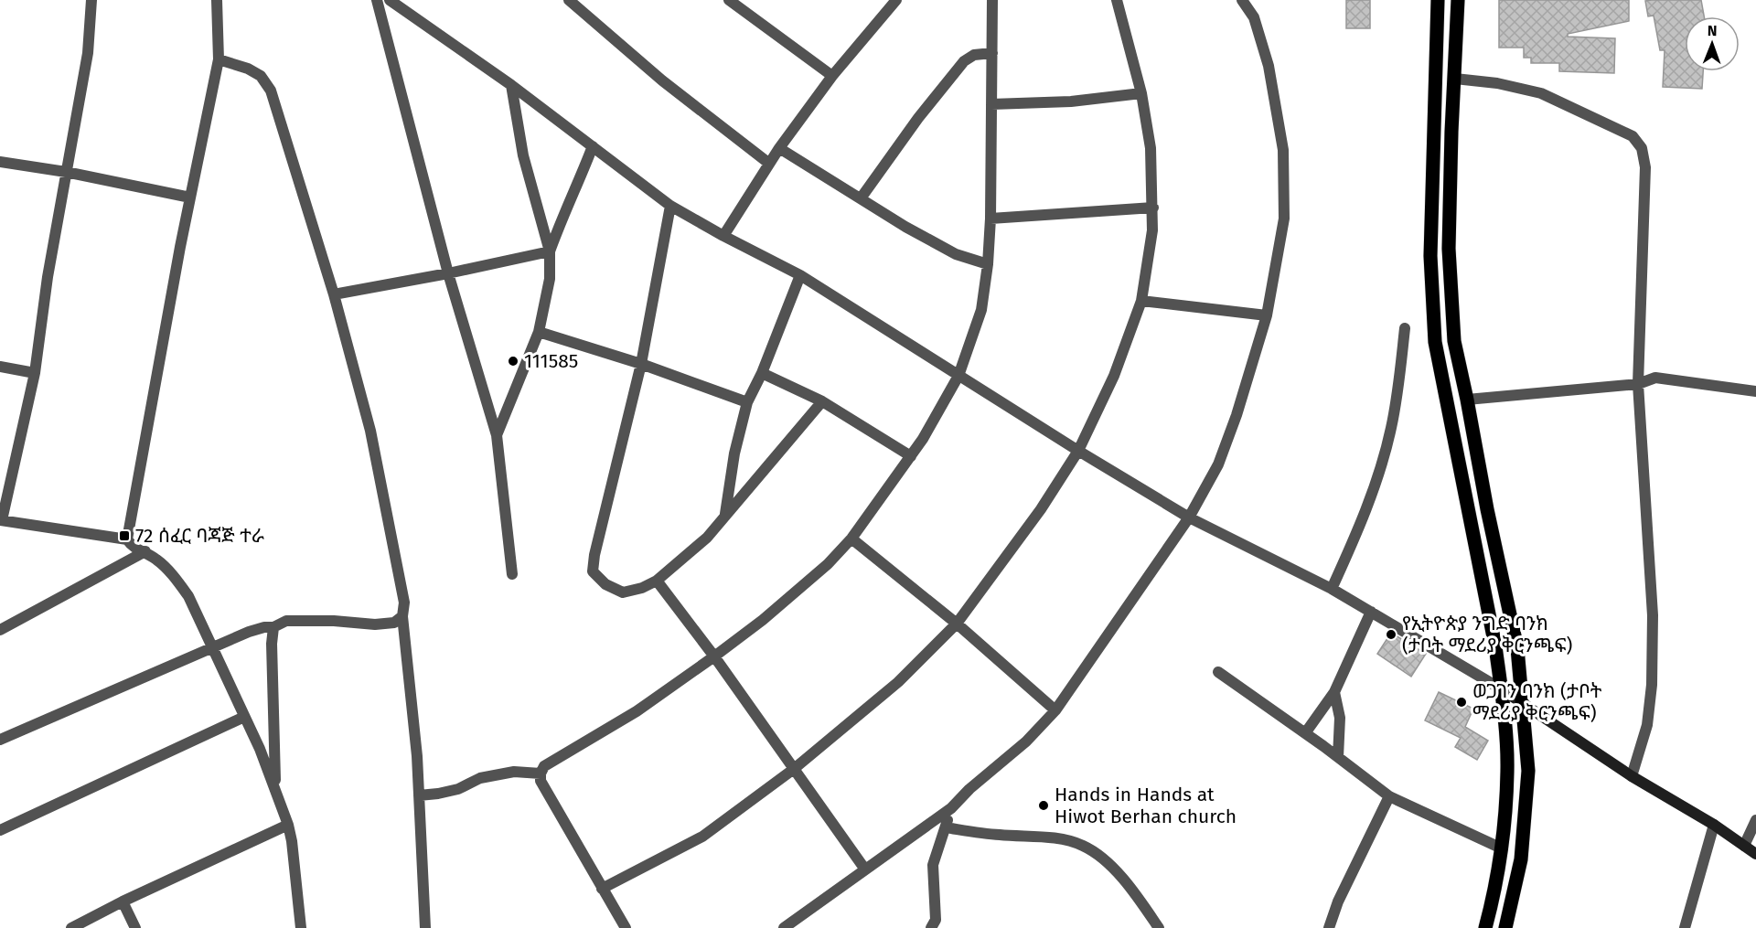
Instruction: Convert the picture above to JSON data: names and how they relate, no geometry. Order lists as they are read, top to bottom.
{
  "places": {
    "other": [
      "111585",
      "የኢትዮጵያ ንግድ ባንክ (ታቦት ማደሪያ ቅርንጫፍ)",
      "ወጋገን ባንክ (ታቦት ማደሪያ ቅርንጫፍ)",
      "Hands in Hands at Hiwot Berhan church"
    ],
    "transit": ["72 ሰፈር ባጃጅ ተራ"]
  },
  "north": "top"
}
